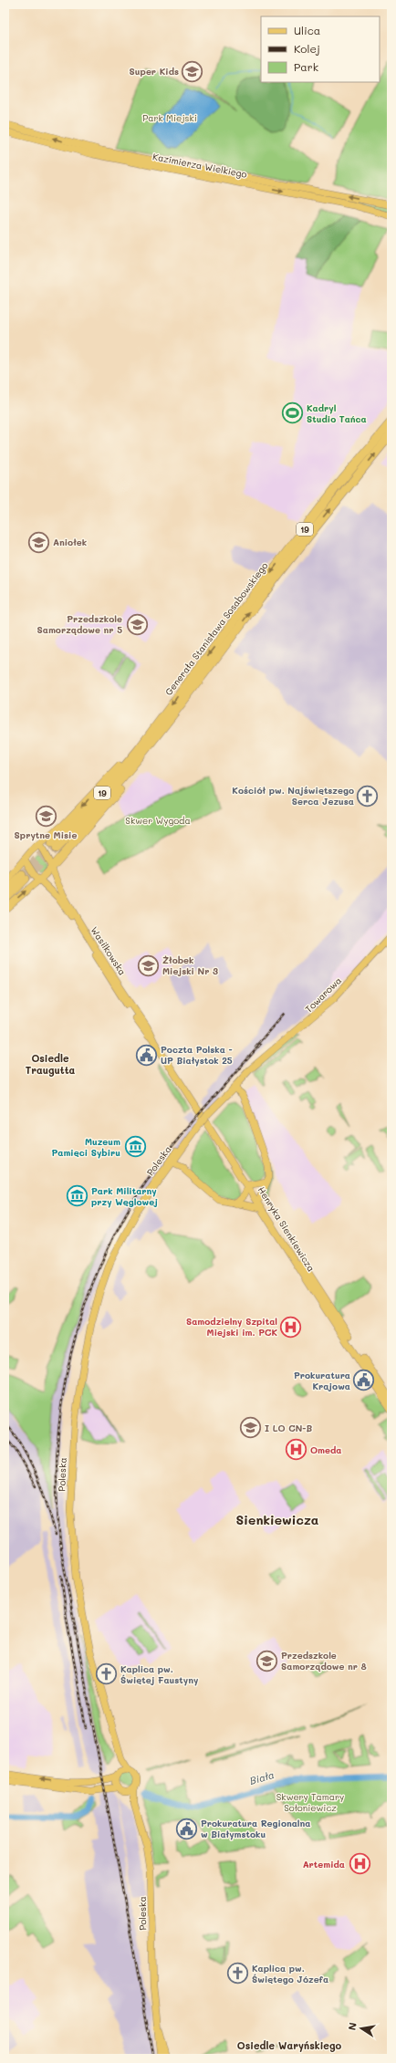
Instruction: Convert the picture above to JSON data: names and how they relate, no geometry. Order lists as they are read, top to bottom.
{
  "streets": {
    "highway": ["19", "Generała Stanisława Sosabowskiego"],
    "main road": [
      "Kazimierza Wielkiego",
      "Wasilkowska",
      "Towarowa",
      "Poleska",
      "Henryka Sienkiewicza"
    ]
  },
  "crossings": [
    ["Wasilkowska", "Henryka Sienkiewicza"],
    ["Towarowa", "Poleska"]
  ],
  "districts": ["Osiedle Traugutta", "Sienkiewicza", "Osiedle Waryńskiego"],
  "water": ["Biała"],
  "parks": ["Park Miejski", "Skwer Wygoda", "Skwery Tamary Sołoniewicz"],
  "places": {
    "school or university": [
      "Super Kids",
      "Aniołek",
      "Przedszkole Samorządowe nr 5",
      "Sprytne Misie",
      "Żłobek Miejski Nr 3",
      "I LO CN-B",
      "Przedszkole Samorządowe nr 8"
    ],
    "sports": ["Kadryl Studio Tańca"],
    "church": ["Kościół pw. Najświętszego Serca Jezusa", "Kaplica pw. Świętej Faustyny", "Kaplica pw. Świętego Józefa"],
    "public building": ["Poczta Polska - UP Białystok 25", "Prokuratura Krajowa", "Prokuratura Regionalna w Białymstoku"],
    "museum": ["Muzeum Pamięci Sybiru", "Park Militarny przy Węglowej"],
    "hospital": ["Samodzielny Szpital Miejski im. PCK", "Omeda", "Artemida"]
  },
  "legend": ["Ulica", "Kolej", "Park"],
  "north": "left"
}
